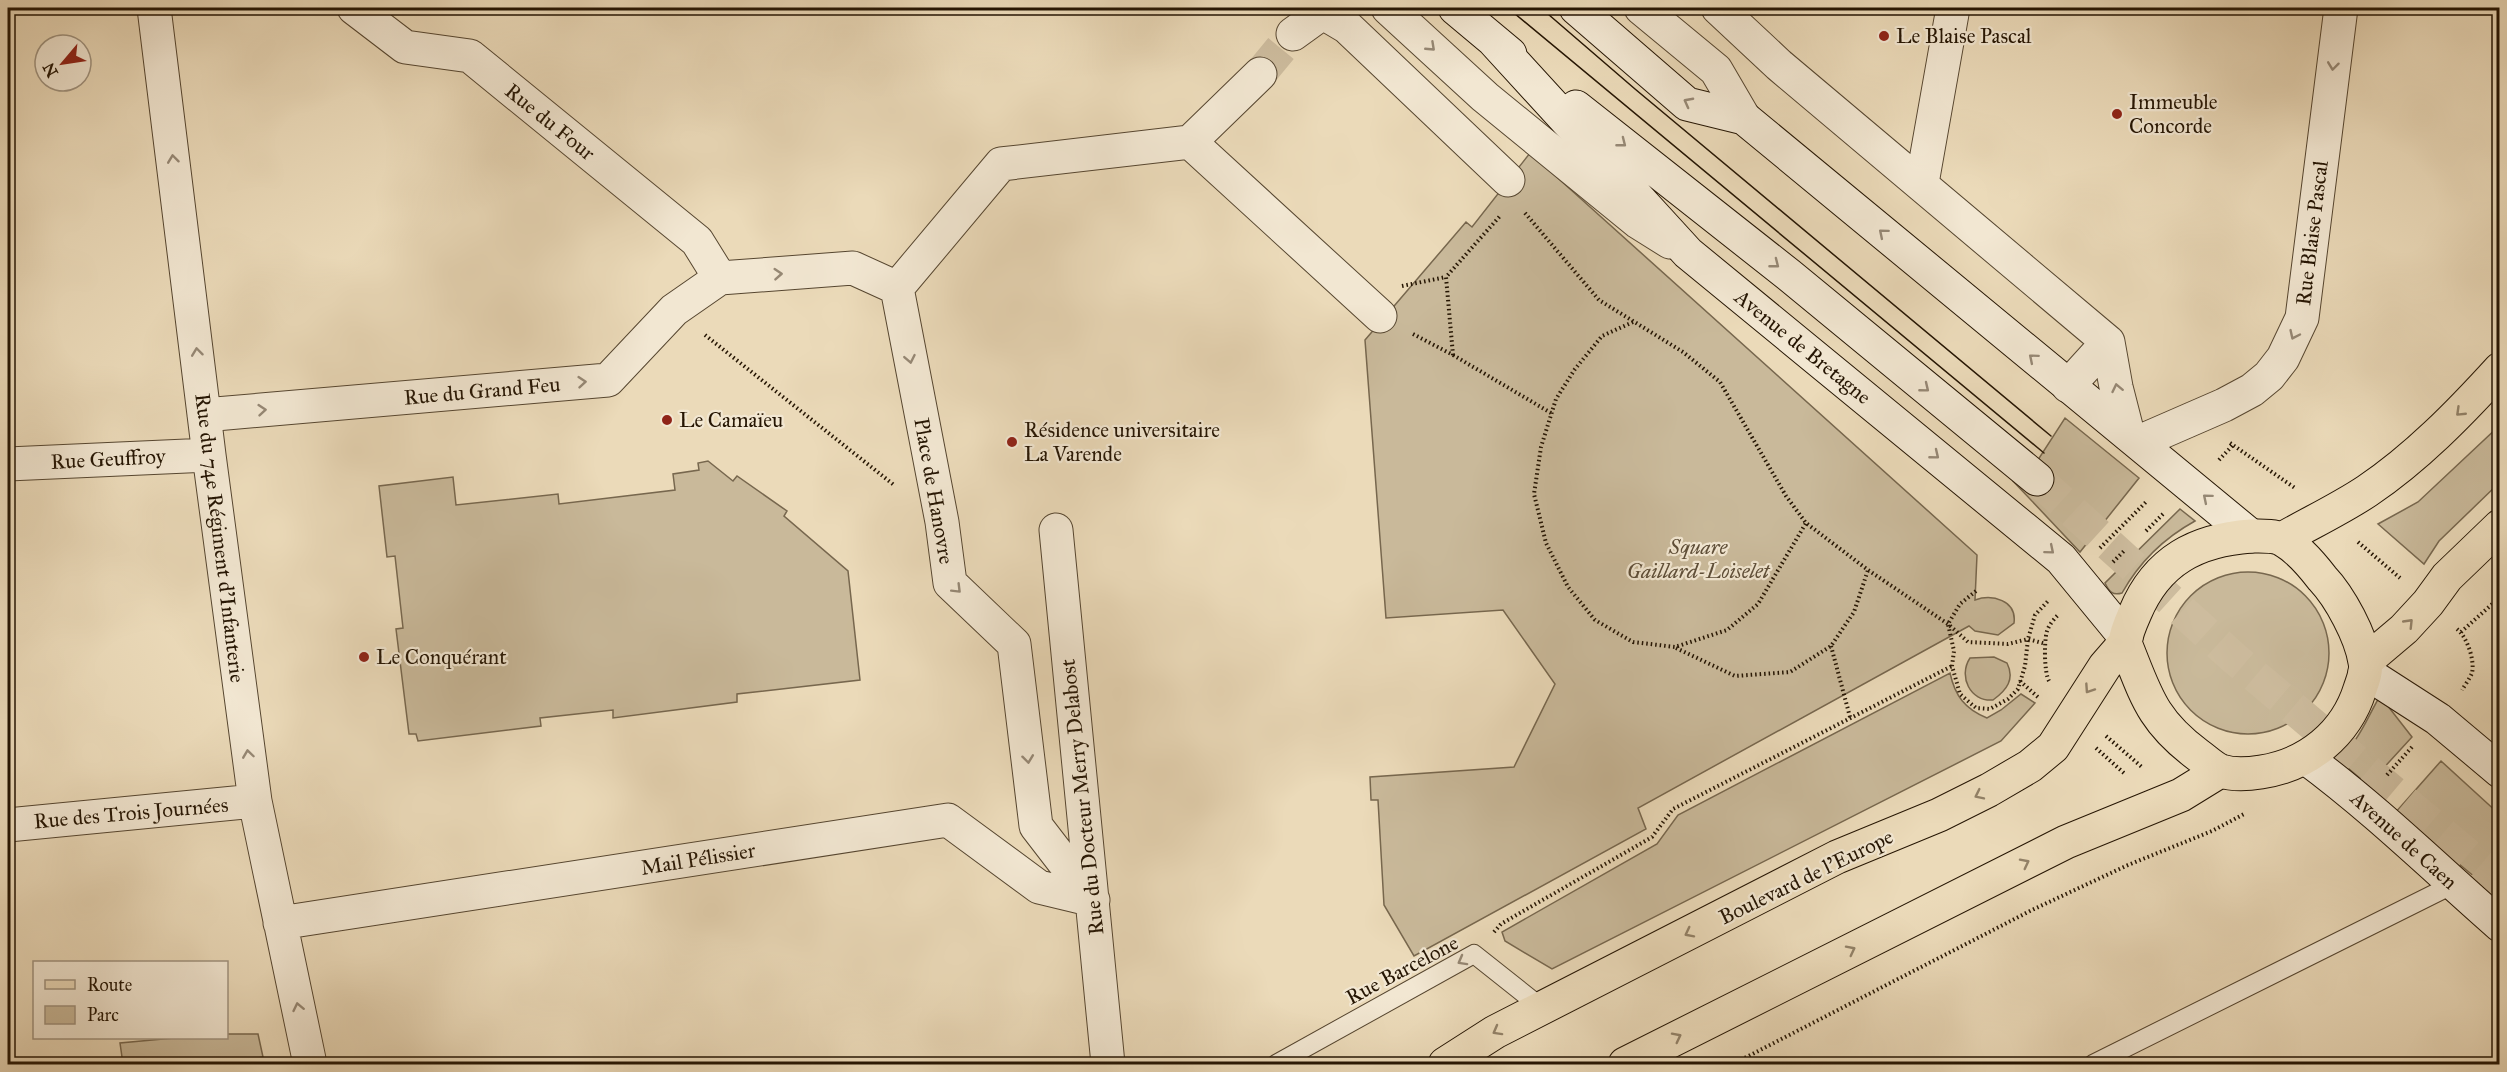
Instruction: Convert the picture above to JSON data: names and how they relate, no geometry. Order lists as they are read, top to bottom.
{
  "streets": {
    "main road": ["Boulevard de l'Europe"],
    "street": [
      "Rue du Four",
      "Rue Blaise Pascal",
      "Avenue de Bretagne",
      "Rue du Grand Feu",
      "Rue Geuffroy",
      "Place de Hanovre",
      "Rue du 74e Régiment d'Infanterie",
      "Rue du Docteur Merry Delabost",
      "Rue des Trois Journées",
      "Avenue de Caen",
      "Mail Pélissier"
    ],
    "lane": ["Rue Barcelone"]
  },
  "crossings": [
    ["Rue du Four", "Rue du Grand Feu"],
    ["Avenue de Bretagne", "Boulevard de l'Europe"],
    ["Rue du Grand Feu", "Rue du 74e Régiment d'Infanterie"],
    ["Rue Geuffroy", "Rue du 74e Régiment d'Infanterie"],
    ["Place de Hanovre", "Rue du Docteur Merry Delabost"],
    ["Place de Hanovre", "Mail Pélissier"],
    ["Rue du 74e Régiment d'Infanterie", "Rue des Trois Journées"],
    ["Rue du 74e Régiment d'Infanterie", "Mail Pélissier"],
    ["Rue du Docteur Merry Delabost", "Mail Pélissier"],
    ["Boulevard de l'Europe", "Rue Barcelone"]
  ],
  "one_way": [
    "Rue Blaise Pascal",
    "Rue du Grand Feu",
    "Place de Hanovre",
    "Rue du 74e Régiment d'Infanterie",
    "Rue Barcelone"
  ],
  "parks": ["Square Gaillard-Loiselet"],
  "places": [
    "Le Blaise Pascal",
    "Immeuble Concorde",
    "Le Camaïeu",
    "Résidence universitaire La Varende",
    "Le Conquérant"
  ],
  "legend": ["Route", "Parc"],
  "north": "bottom left"
}
